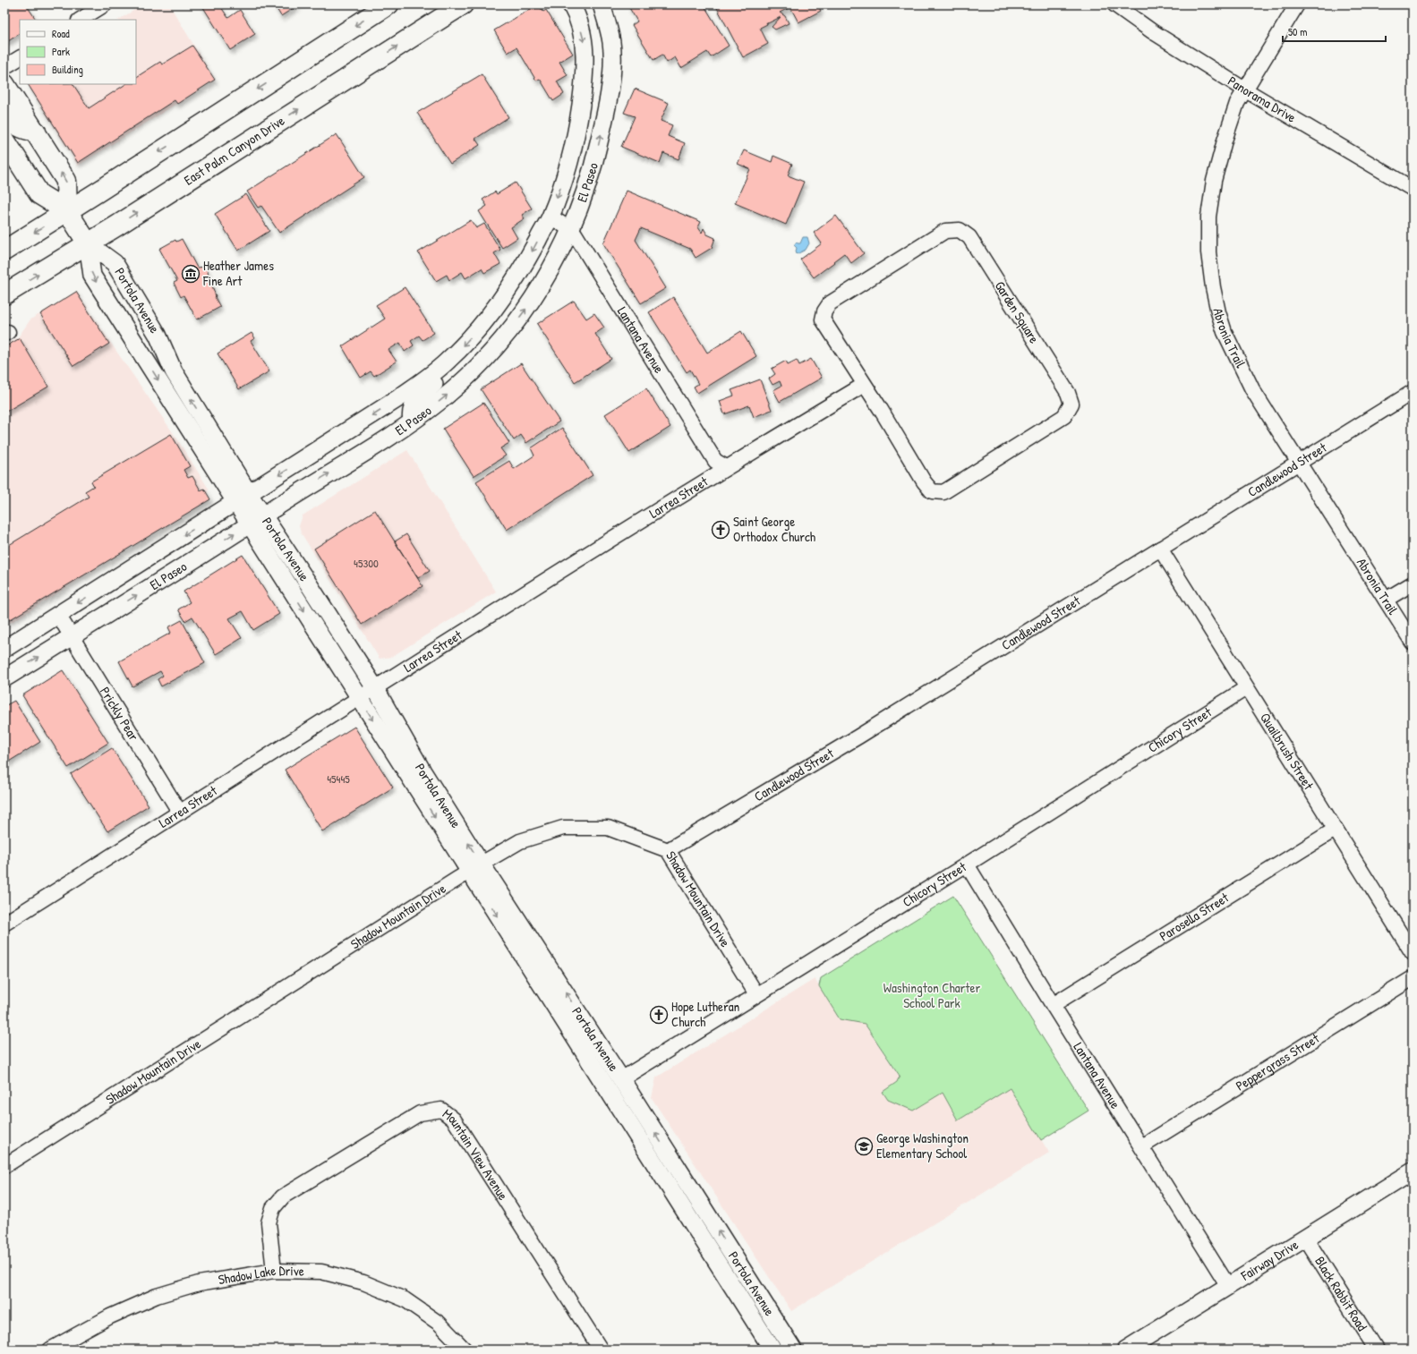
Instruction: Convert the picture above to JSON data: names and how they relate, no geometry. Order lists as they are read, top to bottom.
{
  "streets": {
    "main road": ["East Palm Canyon Drive", "Portola Avenue"],
    "street": [
      "Panorama Drive",
      "El Paseo",
      "Garden Square",
      "Abronia Trail",
      "Lantana Avenue",
      "Candlewood Street",
      "Larrea Street",
      "Prickly Pear",
      "Chicory Street",
      "Quailbrush Street",
      "Shadow Mountain Drive",
      "Parosella Street",
      "Peppergrass Street",
      "Mountain View Avenue",
      "Fairway Drive",
      "Shadow Lake Drive",
      "Black Rabbit Road"
    ]
  },
  "crossings": [
    ["Panorama Drive", "Abronia Trail"],
    ["East Palm Canyon Drive", "Portola Avenue"],
    ["El Paseo", "Portola Avenue"],
    ["El Paseo", "Lantana Avenue"],
    ["El Paseo", "Prickly Pear"],
    ["Portola Avenue", "Larrea Street"],
    ["Portola Avenue", "Chicory Street"],
    ["Portola Avenue", "Shadow Mountain Drive"],
    ["Garden Square", "Larrea Street"],
    ["Abronia Trail", "Candlewood Street"],
    ["Lantana Avenue", "Larrea Street"],
    ["Lantana Avenue", "Chicory Street"],
    ["Lantana Avenue", "Parosella Street"],
    ["Lantana Avenue", "Peppergrass Street"],
    ["Lantana Avenue", "Fairway Drive"],
    ["Candlewood Street", "Quailbrush Street"],
    ["Candlewood Street", "Shadow Mountain Drive"],
    ["Larrea Street", "Prickly Pear"],
    ["Chicory Street", "Quailbrush Street"],
    ["Chicory Street", "Shadow Mountain Drive"],
    ["Quailbrush Street", "Parosella Street"],
    ["Mountain View Avenue", "Shadow Lake Drive"],
    ["Fairway Drive", "Black Rabbit Road"]
  ],
  "parks": ["Washington Charter School Park"],
  "places": {
    "museum": ["Heather James Fine Art"],
    "church": ["Saint George Orthodox Church", "Hope Lutheran Church"],
    "school or university": ["George Washington Elementary School"]
  },
  "house_numbers": ["45300", "45445"],
  "legend": ["Road", "Park", "Building"],
  "scale_bar": "50 m"
}
